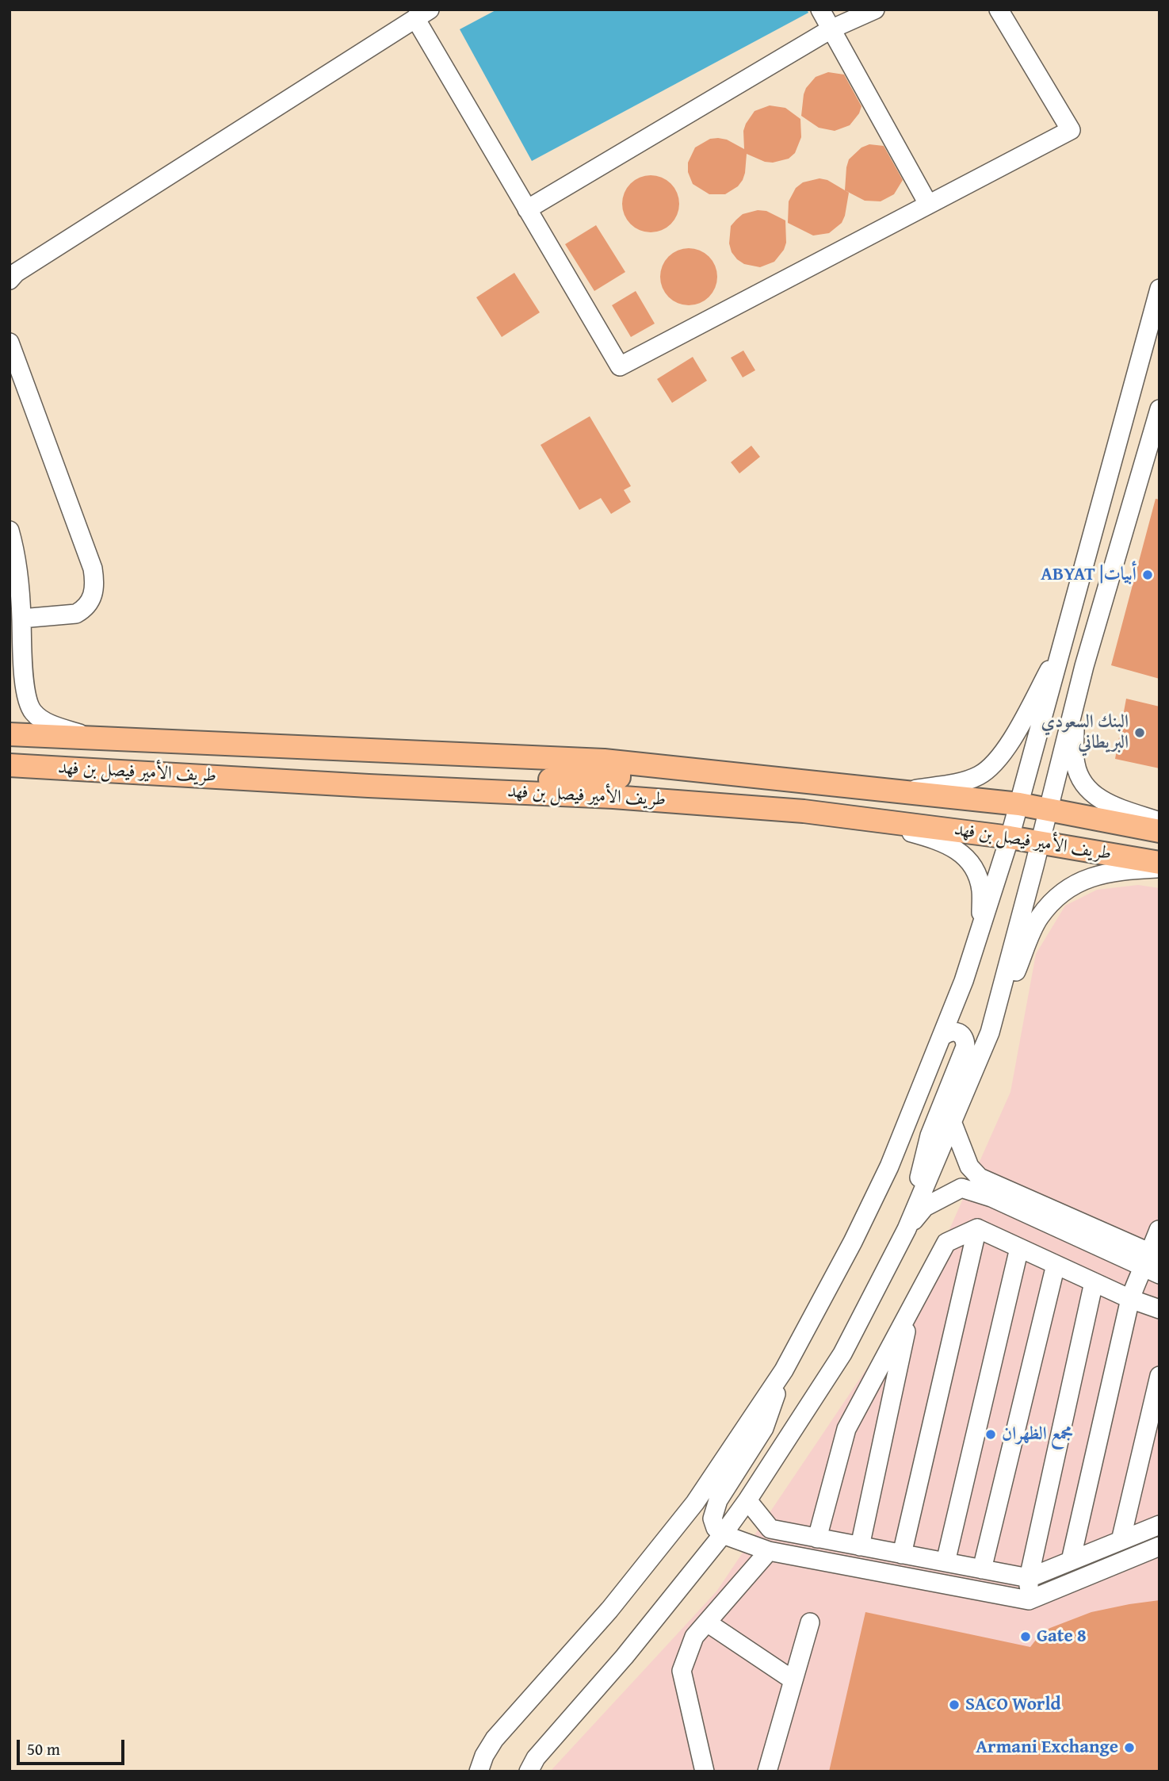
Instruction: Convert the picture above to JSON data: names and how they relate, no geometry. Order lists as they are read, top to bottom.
{
  "streets": {
    "main road": ["طريف الأمير فيصل بن فهد"]
  },
  "places": [
    "ABYAT |أبيات",
    "البنك السعودي البريطاني",
    "مجمع الظهران",
    "Gate 8",
    "SACO World",
    "Armani Exchange"
  ],
  "scale_bar": "50 m"
}
